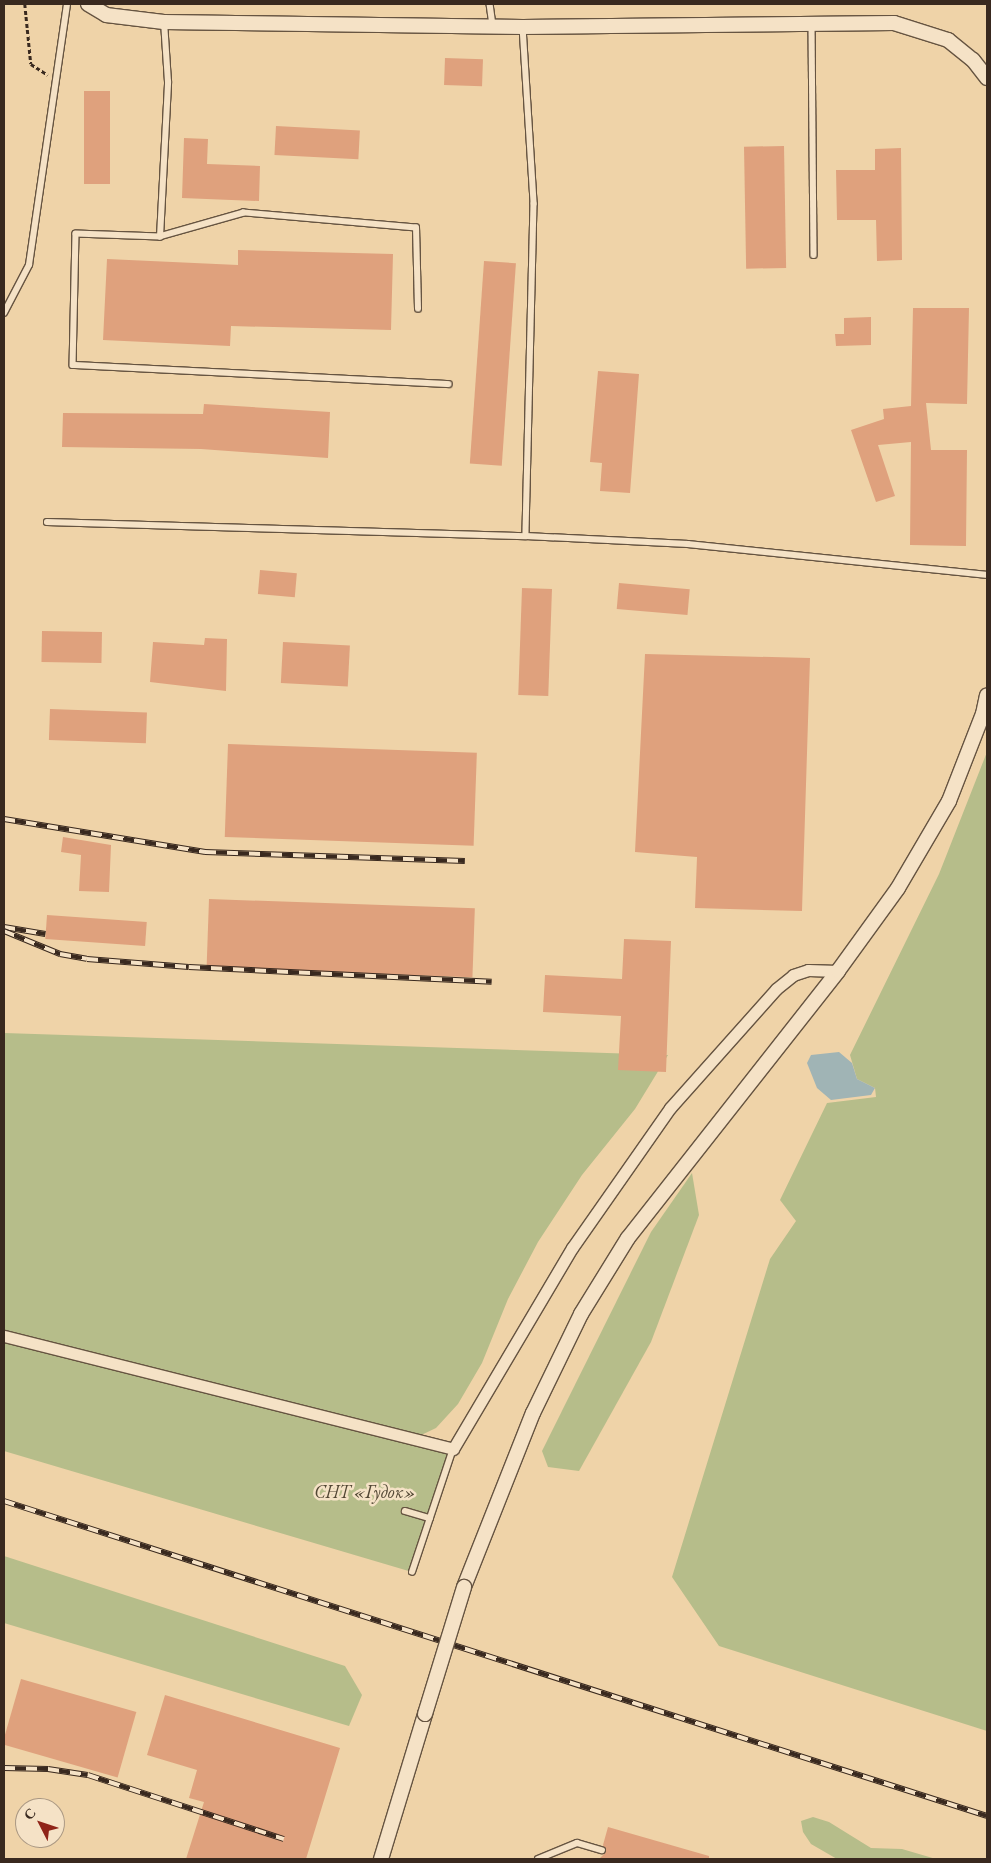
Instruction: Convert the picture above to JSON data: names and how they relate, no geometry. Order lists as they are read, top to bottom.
{
  "parks": ["СНТ «Гудок»"],
  "north": "top left"
}
